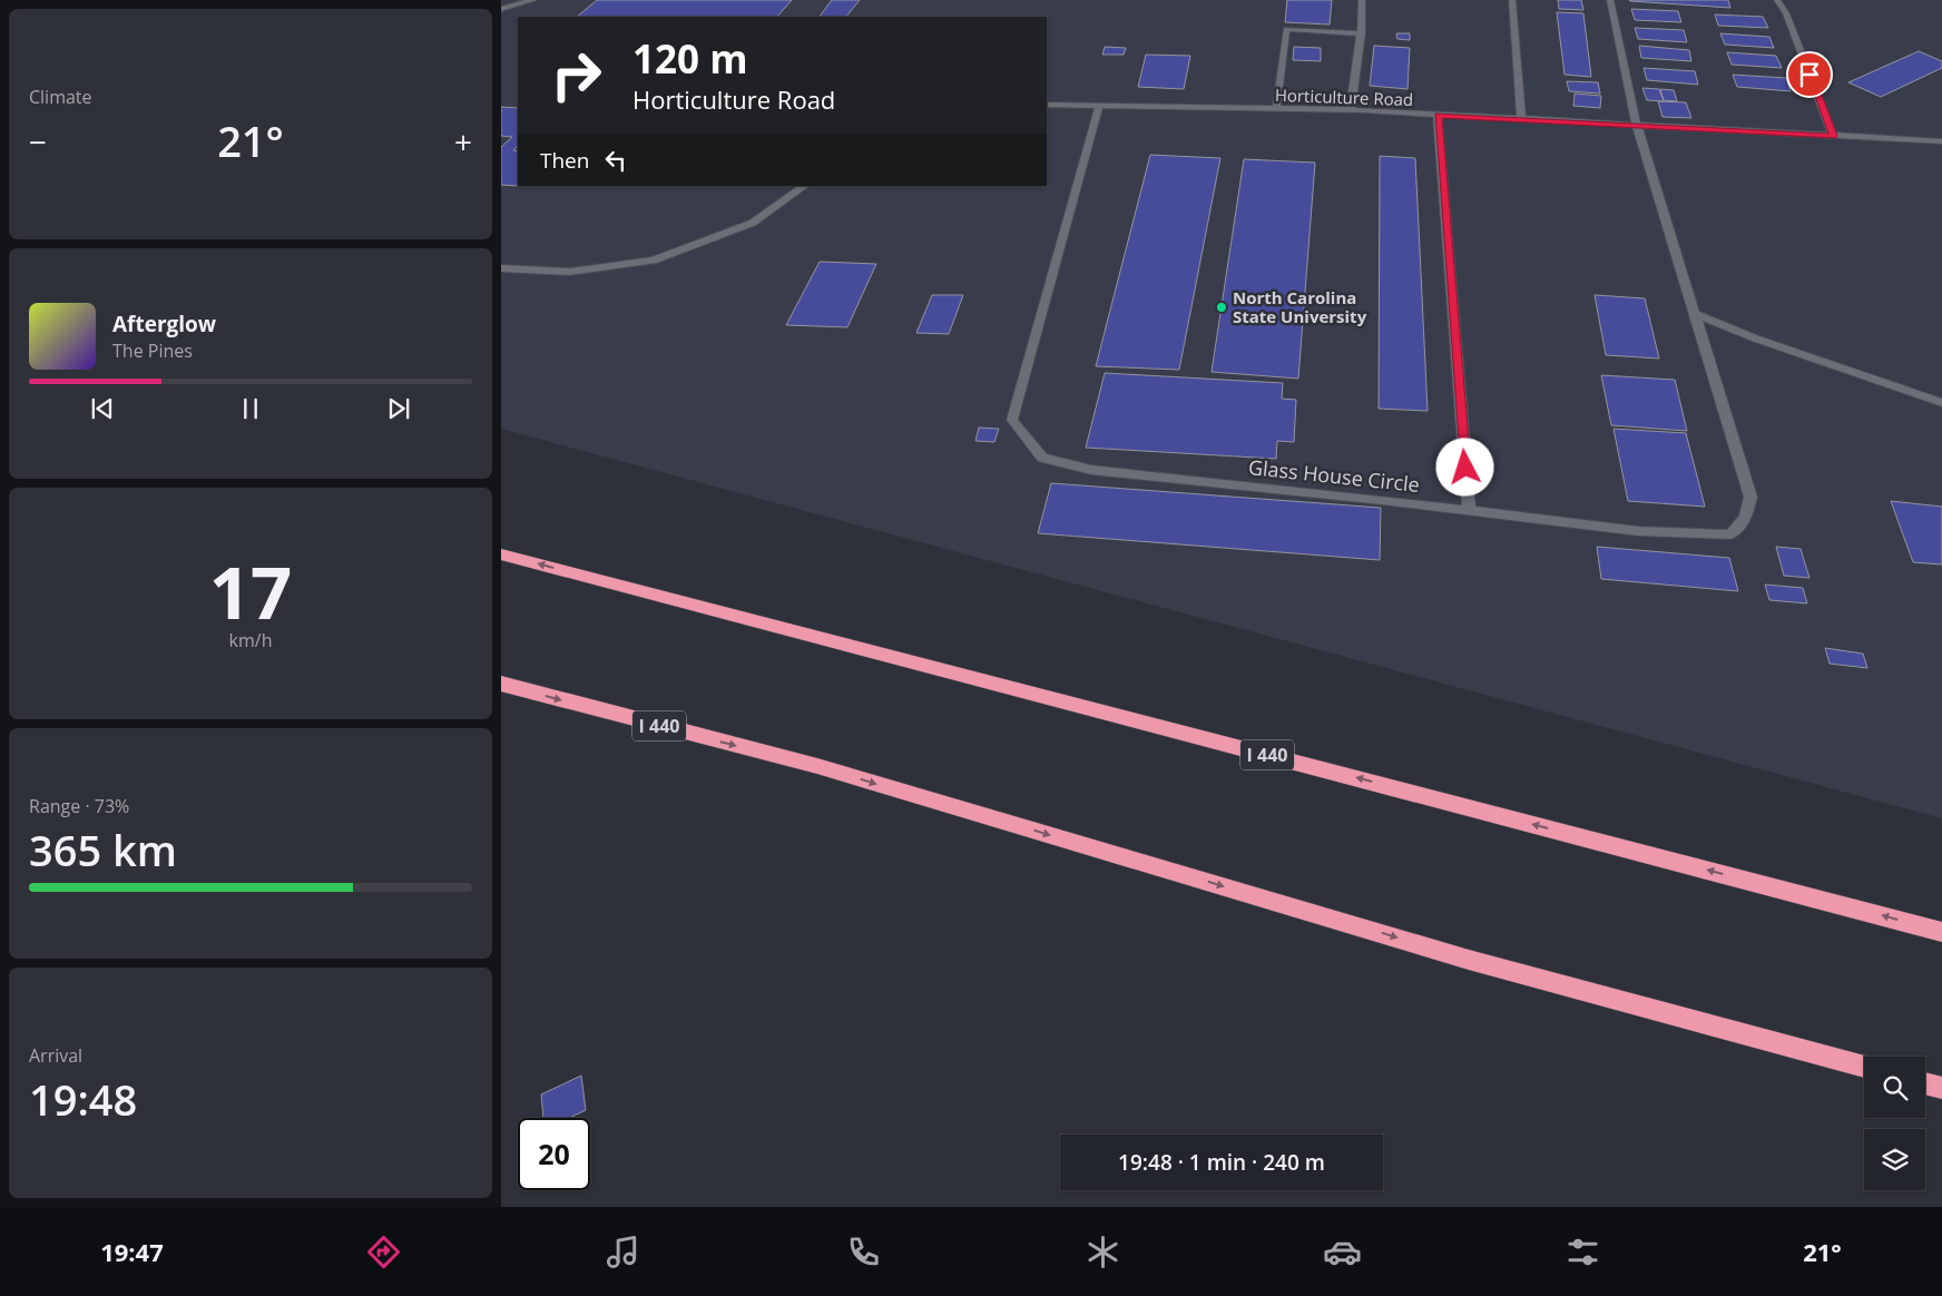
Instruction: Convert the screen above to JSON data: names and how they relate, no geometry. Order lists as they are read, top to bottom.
{
  "streets": {
    "highway": ["I 440"],
    "lane": ["Horticulture Road", "Glass House Circle"]
  },
  "crossings": [
    ["Horticulture Road", "Glass House Circle"]
  ],
  "places": ["North Carolina State University"],
  "page": {
    "tile": [
      "Climate",
      ["17", "km/h"],
      ["Range · 73%", "365 km"],
      ["Arrival", "19:48"]
    ],
    "turn": ["120 m", "Horticulture Road"],
    "heat": ["−", "21°", "+"],
    "then": "Then",
    "song": ["Afterglow", "The Pines"],
    "limit": "20",
    "trip": "19:48 · 1 min · 240 m",
    "tabs": ["19:47", "21°"]
  }
}
